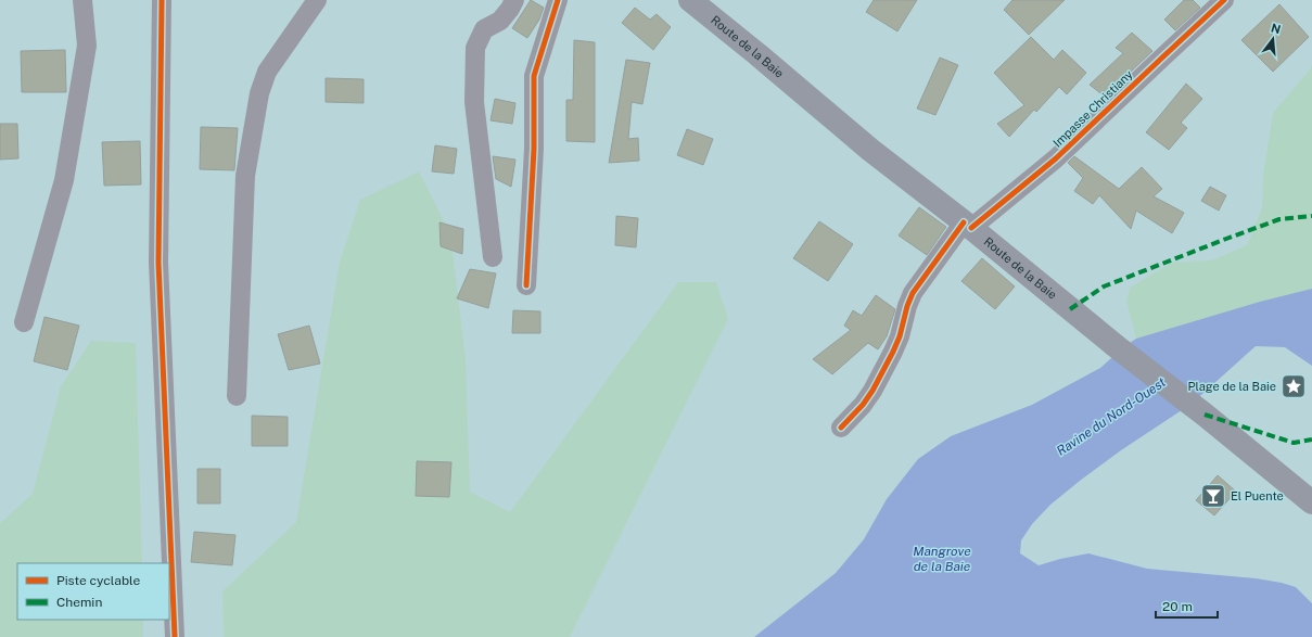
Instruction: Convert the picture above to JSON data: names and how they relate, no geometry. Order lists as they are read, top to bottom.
{
  "streets": {
    "main road": ["Route de la Baie"],
    "street": ["Impasse Christiany"]
  },
  "crossings": [
    ["Route de la Baie", "Impasse Christiany"]
  ],
  "water": ["Ravine du Nord-Ouest", "Mangrove de la Baie"],
  "places": {
    "place": ["Plage de la Baie"],
    "bar": ["El Puente"]
  },
  "legend": ["Piste cyclable", "Chemin"],
  "scale_bar": "20 m",
  "north": "top"
}
